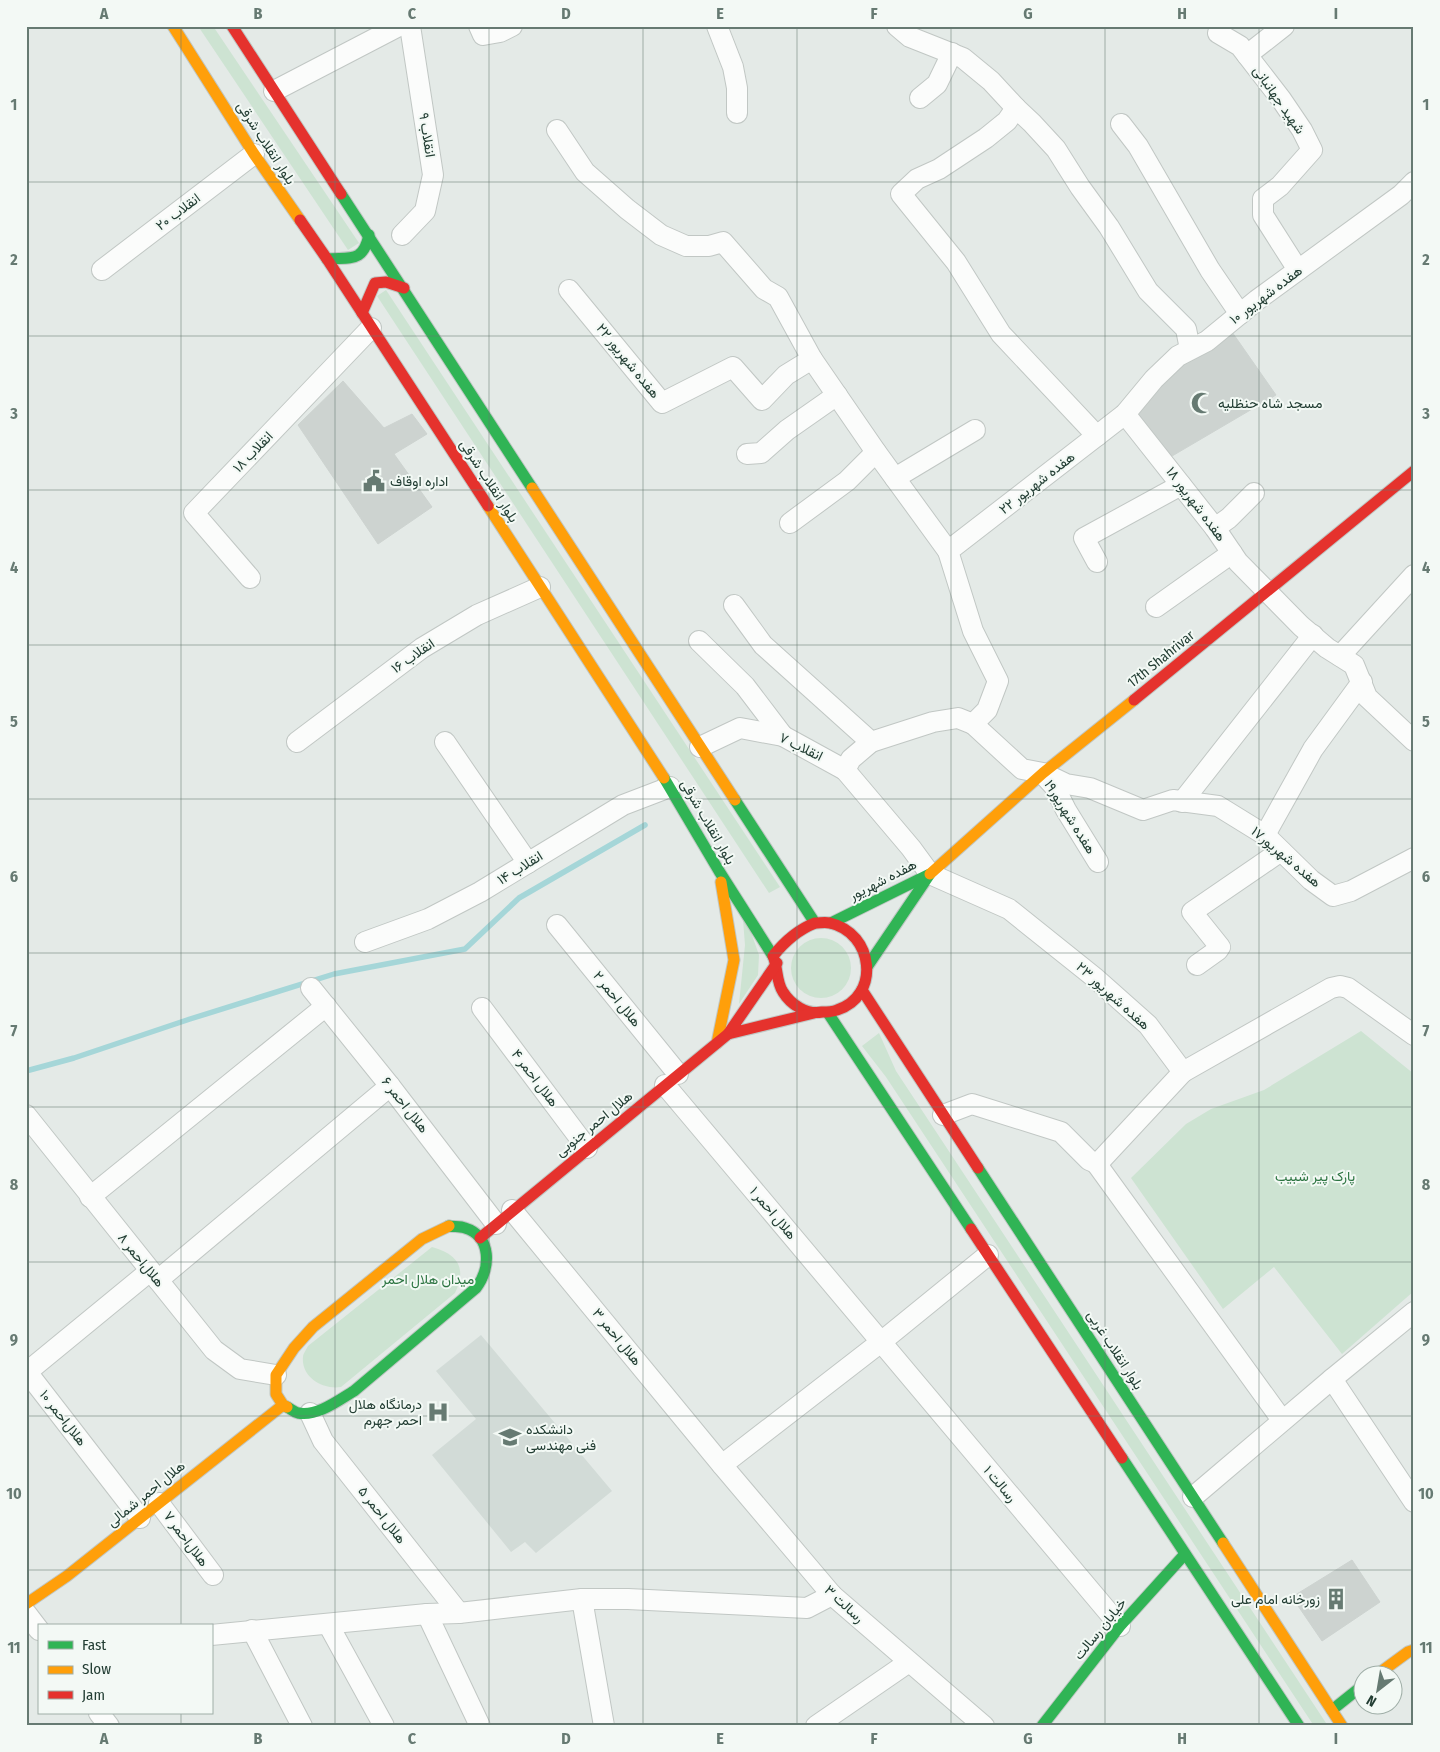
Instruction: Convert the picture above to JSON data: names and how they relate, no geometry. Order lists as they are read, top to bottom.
{
  "streets": {
    "main road": [
      "بلوار انقلاب شرقی",
      "17th Shahrivar",
      "هفده شهریور",
      "هلال احمر جنوبی",
      "بلوار انقلاب غربی",
      "هلال احمر شمالی",
      "خیابان رسالت"
    ],
    "street": [
      "شهید جهانبانی",
      "انقلاب ۹",
      "انقلاب ۲۰",
      "هفده شهریور ۱۰",
      "هفده شهریور ۲۲",
      "انقلاب ۱۸",
      "هفده شهریور ۱۸",
      "انقلاب ۱۶",
      "انقلاب ۷",
      "هفده شهریور۱۹",
      "هفده شهریور۱۷",
      "انقلاب ۱۴",
      "هفده شهریور ۲۳",
      "هلال احمر ۲",
      "هلال احمر ۴",
      "هلال احمر ۶",
      "هلال احمر ۱",
      "هلال‌احمر ۸",
      "هلال احمر ۳",
      "هلال‌احمر ۱۰",
      "رسالت ۱",
      "هلال احمر ۵",
      "هلال‌احمر ۷",
      "رسالت ۳"
    ]
  },
  "crossings": [
    ["شهید جهانبانی", "هفده شهریور ۱۰"],
    ["بلوار انقلاب شرقی", "انقلاب ۲۰"],
    ["بلوار انقلاب شرقی", "انقلاب ۱۸"],
    ["بلوار انقلاب شرقی", "انقلاب ۱۶"],
    ["بلوار انقلاب شرقی", "انقلاب ۱۴"],
    ["بلوار انقلاب شرقی", "هفده شهریور"],
    ["بلوار انقلاب شرقی", "هلال احمر جنوبی"],
    ["بلوار انقلاب شرقی", "بلوار انقلاب غربی"],
    ["هفده شهریور ۱۰", "هفده شهریور ۲۲"],
    ["هفده شهریور ۱۰", "هفده شهریور ۱۸"],
    ["هفده شهریور ۲۲", "هفده شهریور ۱۸"],
    ["هفده شهریور ۱۸", "17th Shahrivar"],
    ["17th Shahrivar", "هفده شهریور۱۹"],
    ["17th Shahrivar", "هفده شهریور۱۷"],
    ["17th Shahrivar", "هفده شهریور"],
    ["17th Shahrivar", "هفده شهریور ۲۳"],
    ["هفده شهریور۱۹", "هفده شهریور۱۷"],
    ["هفده شهریور", "هفده شهریور ۲۳"],
    ["هفده شهریور", "هلال احمر جنوبی"],
    ["هفده شهریور", "بلوار انقلاب غربی"],
    ["هلال احمر ۲", "هلال احمر جنوبی"],
    ["هلال احمر ۲", "هلال احمر ۱"],
    ["هلال احمر ۴", "هلال احمر جنوبی"],
    ["هلال احمر ۶", "هلال احمر جنوبی"],
    ["هلال احمر ۶", "هلال‌احمر ۱۰"],
    ["هلال احمر جنوبی", "هلال احمر ۱"],
    ["هلال احمر جنوبی", "هلال احمر ۳"],
    ["هلال احمر جنوبی", "بلوار انقلاب غربی"],
    ["هلال احمر ۱", "رسالت ۱"],
    ["هلال‌احمر ۸", "هلال‌احمر ۱۰"],
    ["هلال احمر ۳", "رسالت ۳"],
    ["هلال‌احمر ۱۰", "هلال احمر شمالی"],
    ["رسالت ۱", "خیابان رسالت"],
    ["هلال احمر شمالی", "هلال‌احمر ۷"]
  ],
  "parks": ["پارک پیر شبیب", "میدان هلال احمر"],
  "places": {
    "mosque": ["مسجد شاه حنظلیه"],
    "public building": ["اداره اوقاف"],
    "hospital": ["درمانگاه هلال احمر جهرم"],
    "school or university": ["دانشکده فنی مهندسی"],
    "building": ["زورخانه امام علی"]
  },
  "legend": ["Fast", "Slow", "Jam"],
  "north": "bottom left",
  "grid": {
    "columns": [
      "A",
      "B",
      "C",
      "D",
      "E",
      "F",
      "G",
      "H",
      "I"
    ],
    "rows": [
      "1",
      "2",
      "3",
      "4",
      "5",
      "6",
      "7",
      "8",
      "9",
      "10",
      "11"
    ]
  }
}
